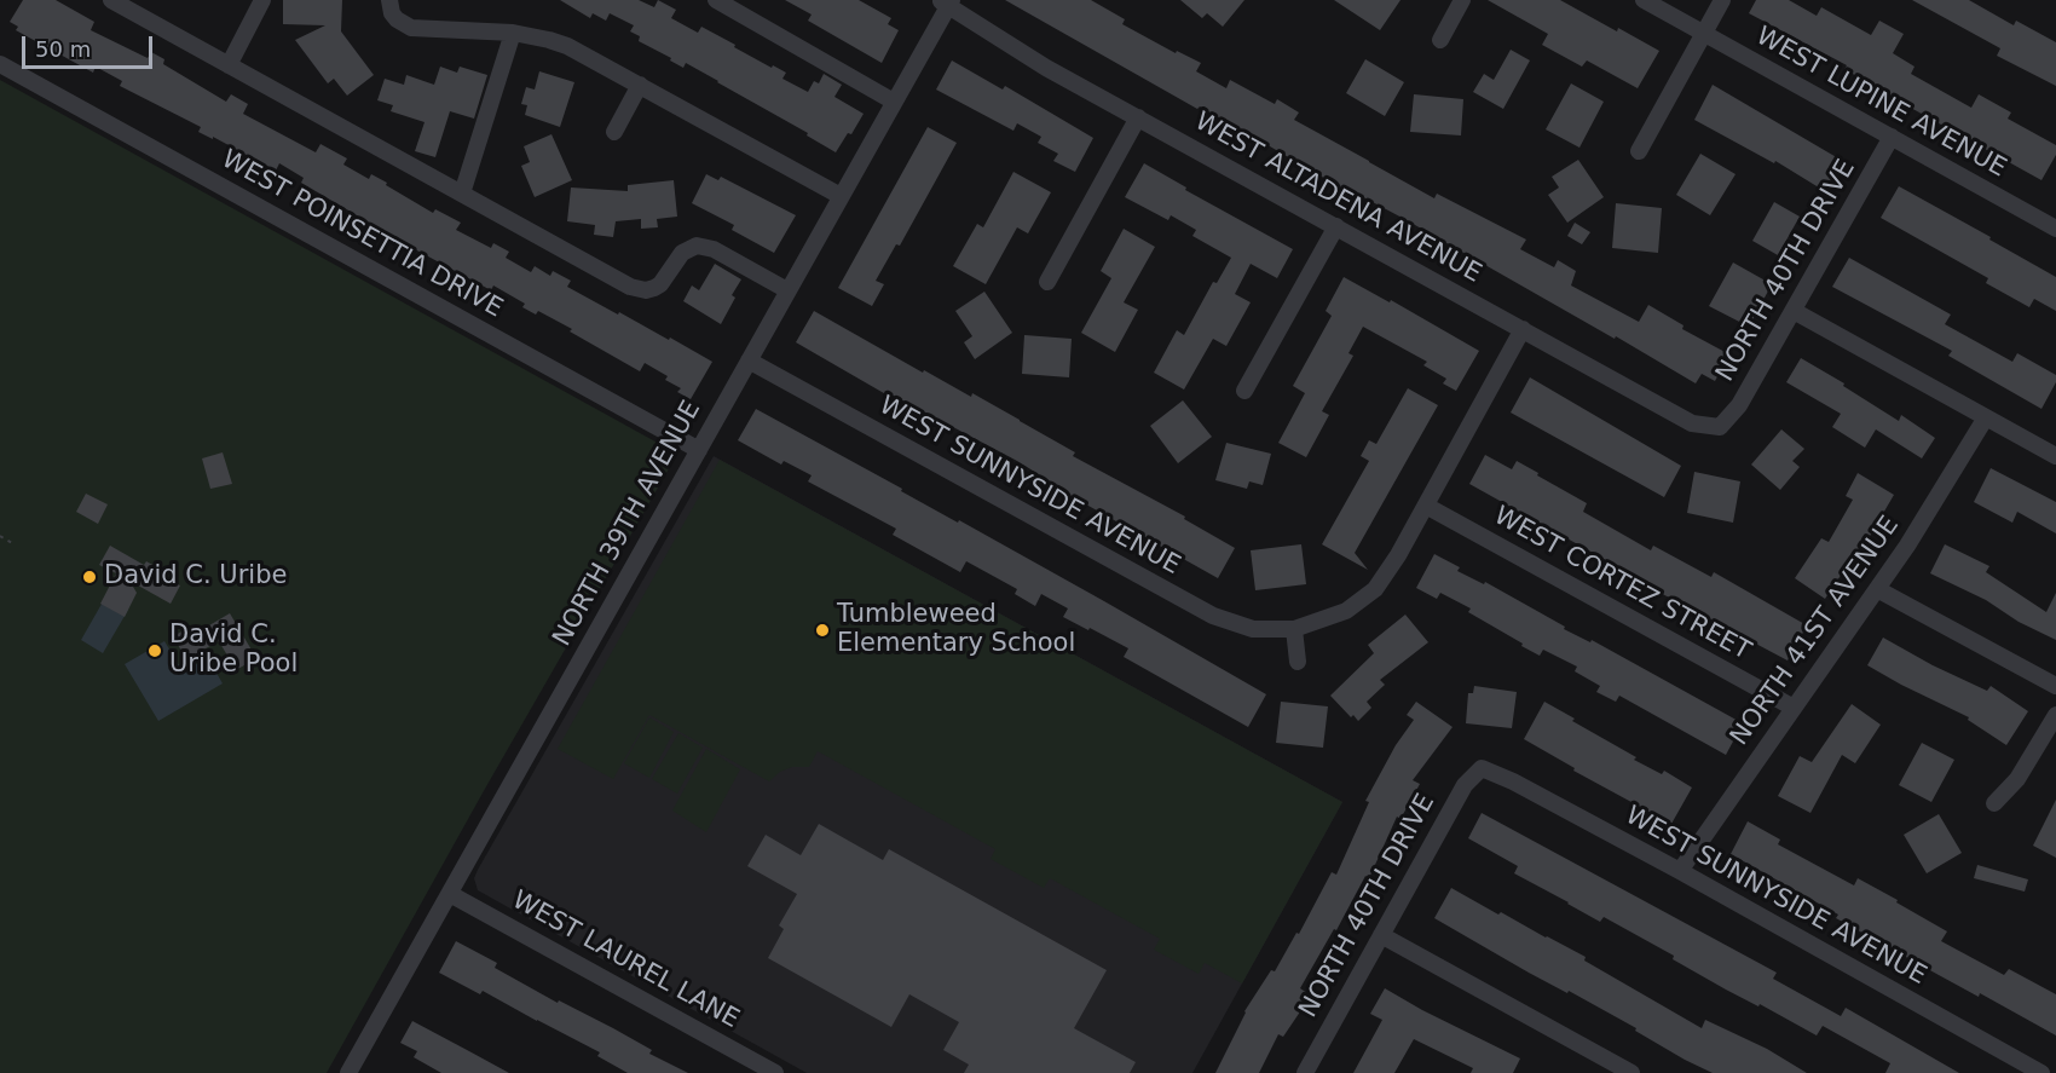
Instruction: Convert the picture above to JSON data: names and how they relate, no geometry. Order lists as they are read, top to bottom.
{
  "streets": {
    "street": [
      "WEST LUPINE AVENUE",
      "WEST ALTADENA AVENUE",
      "WEST POINSETTIA DRIVE",
      "NORTH 40TH DRIVE",
      "WEST SUNNYSIDE AVENUE",
      "NORTH 39TH AVENUE",
      "WEST CORTEZ STREET",
      "NORTH 41ST AVENUE",
      "WEST LAUREL LANE"
    ]
  },
  "crossings": [
    ["WEST LUPINE AVENUE", "NORTH 40TH DRIVE"],
    ["WEST ALTADENA AVENUE", "NORTH 40TH DRIVE"],
    ["WEST ALTADENA AVENUE", "WEST SUNNYSIDE AVENUE"],
    ["WEST ALTADENA AVENUE", "NORTH 39TH AVENUE"],
    ["WEST POINSETTIA DRIVE", "NORTH 39TH AVENUE"],
    ["NORTH 40TH DRIVE", "WEST SUNNYSIDE AVENUE"],
    ["WEST SUNNYSIDE AVENUE", "NORTH 39TH AVENUE"],
    ["WEST SUNNYSIDE AVENUE", "WEST CORTEZ STREET"],
    ["WEST SUNNYSIDE AVENUE", "NORTH 41ST AVENUE"],
    ["NORTH 39TH AVENUE", "WEST LAUREL LANE"],
    ["WEST CORTEZ STREET", "NORTH 41ST AVENUE"]
  ],
  "places": ["David C. Uribe", "Tumbleweed Elementary School", "David C. Uribe Pool"],
  "scale_bar": "50 m"
}
